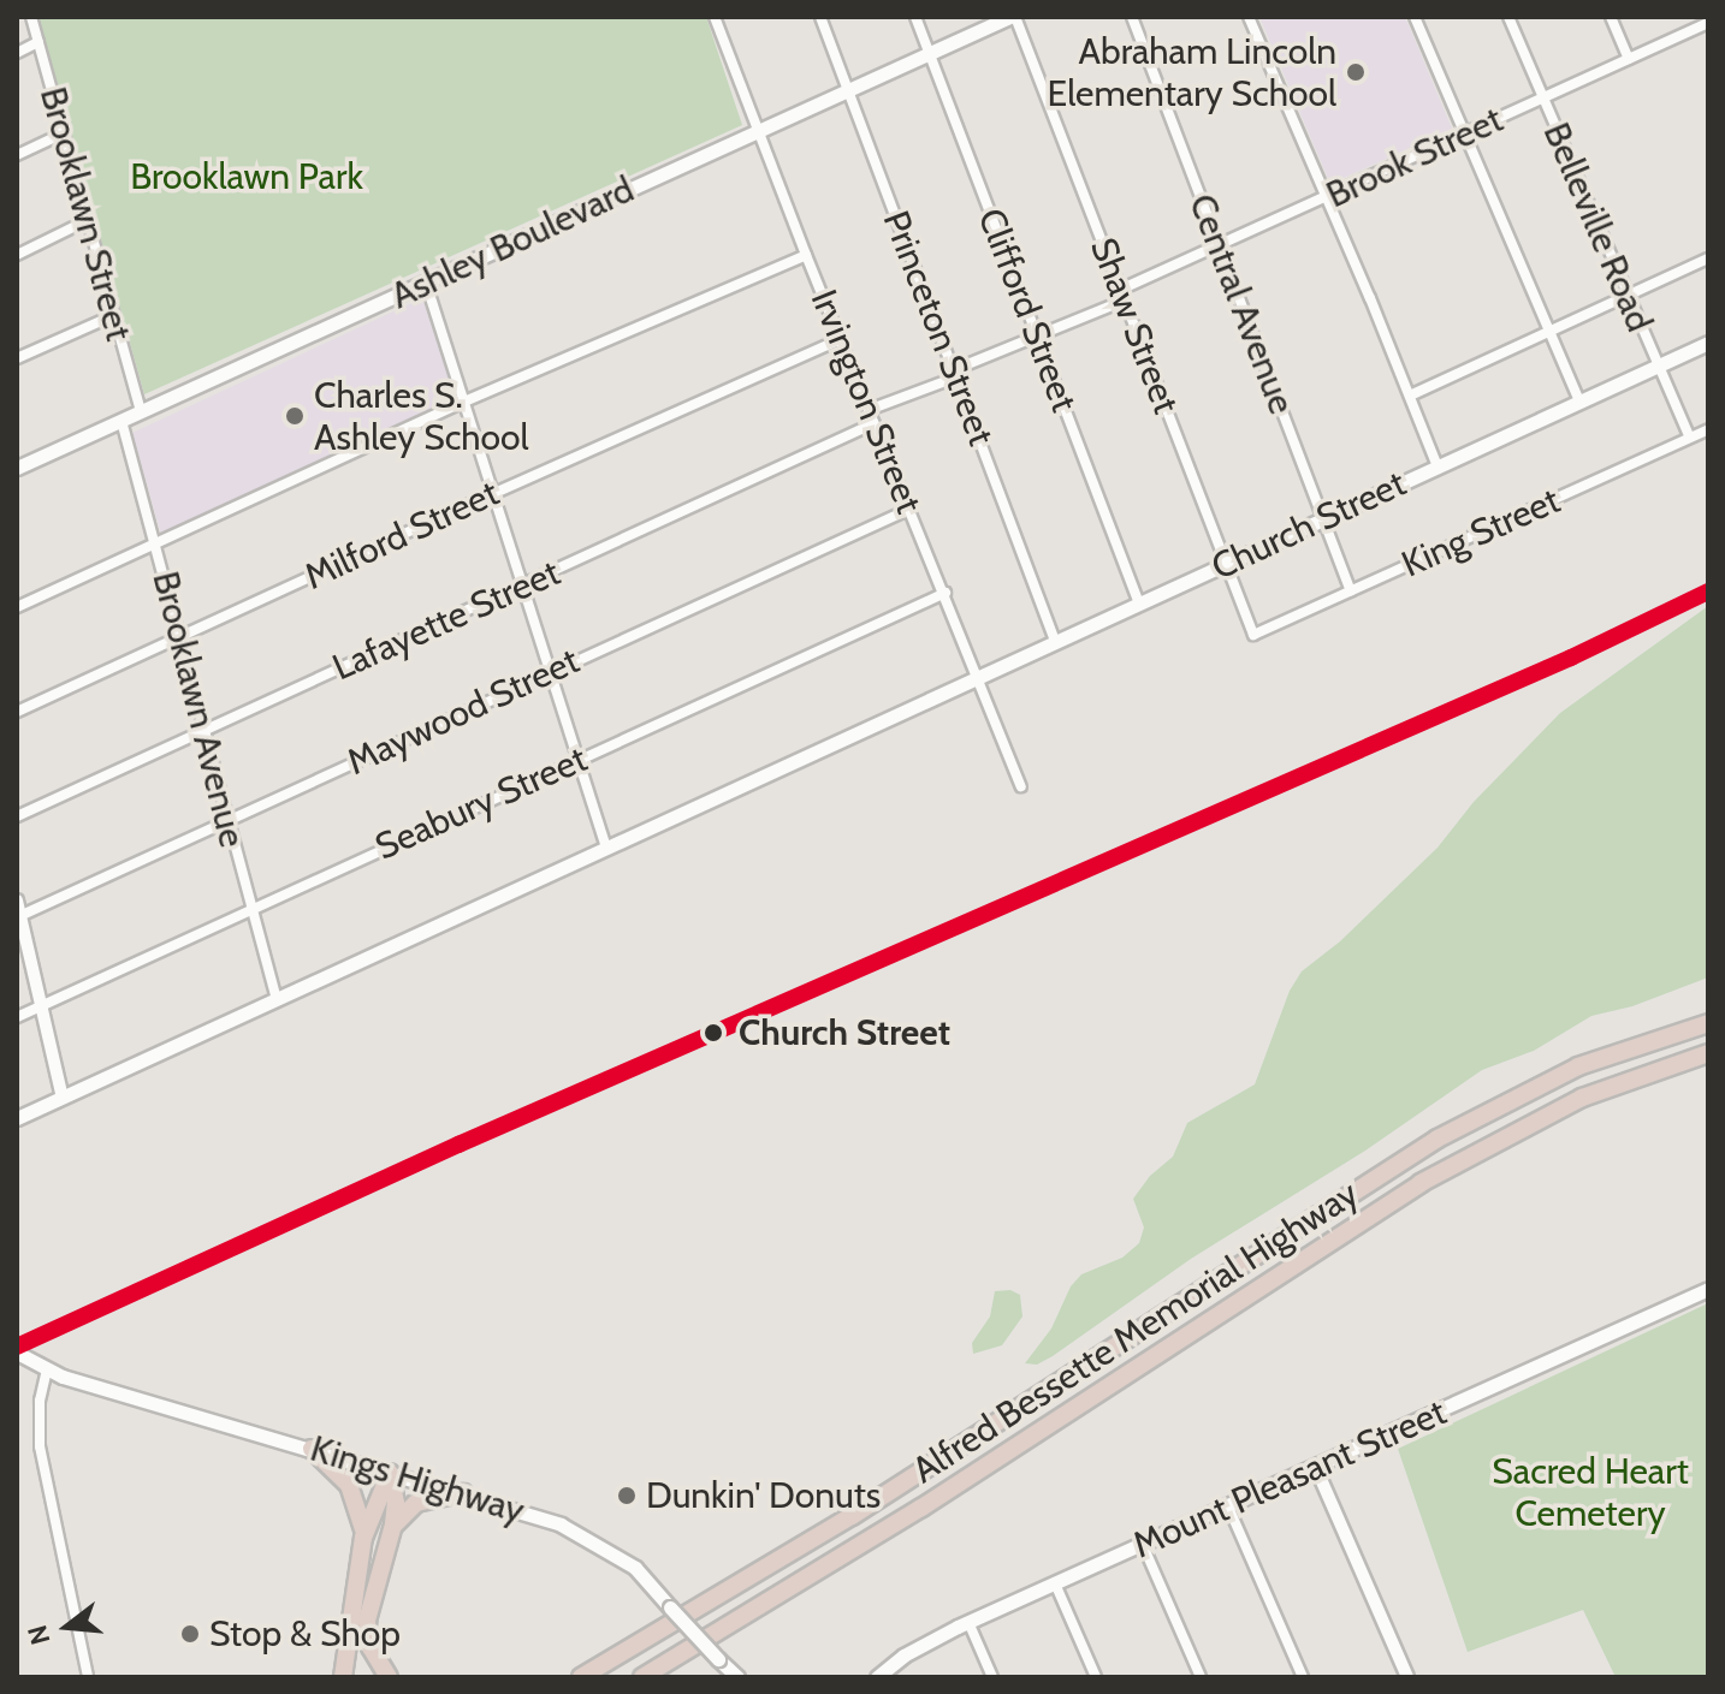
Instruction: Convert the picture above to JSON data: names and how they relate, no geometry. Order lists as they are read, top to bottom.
{
  "streets": {
    "highway": ["Alfred Bessette Memorial Highway"],
    "main road": [
      "Ashley Boulevard",
      "Church Street",
      "Mount Pleasant Street",
      "Kings Highway"
    ],
    "street": [
      "Brook Street",
      "Brooklawn Street",
      "Belleville Road",
      "Central Avenue",
      "Clifford Street",
      "Shaw Street",
      "Princeton Street",
      "Irvington Street",
      "King Street",
      "Milford Street",
      "Lafayette Street",
      "Brooklawn Avenue",
      "Maywood Street",
      "Seabury Street"
    ]
  },
  "crossings": [
    ["Brook Street", "Belleville Road"],
    ["Brook Street", "Central Avenue"],
    ["Brook Street", "Clifford Street"],
    ["Brook Street", "Shaw Street"],
    ["Brook Street", "Princeton Street"],
    ["Brook Street", "Irvington Street"],
    ["Brooklawn Street", "Ashley Boulevard"],
    ["Belleville Road", "Church Street"],
    ["Belleville Road", "King Street"],
    ["Ashley Boulevard", "Clifford Street"],
    ["Ashley Boulevard", "Shaw Street"],
    ["Ashley Boulevard", "Princeton Street"],
    ["Ashley Boulevard", "Irvington Street"],
    ["Ashley Boulevard", "Brooklawn Avenue"],
    ["Central Avenue", "Church Street"],
    ["Central Avenue", "King Street"],
    ["Clifford Street", "Church Street"],
    ["Shaw Street", "Church Street"],
    ["Shaw Street", "King Street"],
    ["Princeton Street", "Church Street"],
    ["Irvington Street", "Church Street"],
    ["Irvington Street", "Milford Street"],
    ["Irvington Street", "Lafayette Street"],
    ["Irvington Street", "Maywood Street"],
    ["Irvington Street", "Seabury Street"],
    ["Church Street", "Brooklawn Avenue"],
    ["Milford Street", "Brooklawn Avenue"],
    ["Lafayette Street", "Brooklawn Avenue"],
    ["Brooklawn Avenue", "Maywood Street"],
    ["Brooklawn Avenue", "Seabury Street"]
  ],
  "parks": ["Brooklawn Park", "Sacred Heart Cemetery"],
  "places": [
    "Abraham Lincoln Elementary School",
    "Charles S. Ashley School",
    "Church Street",
    "Dunkin' Donuts",
    "Stop & Shop"
  ],
  "north": "left"
}
